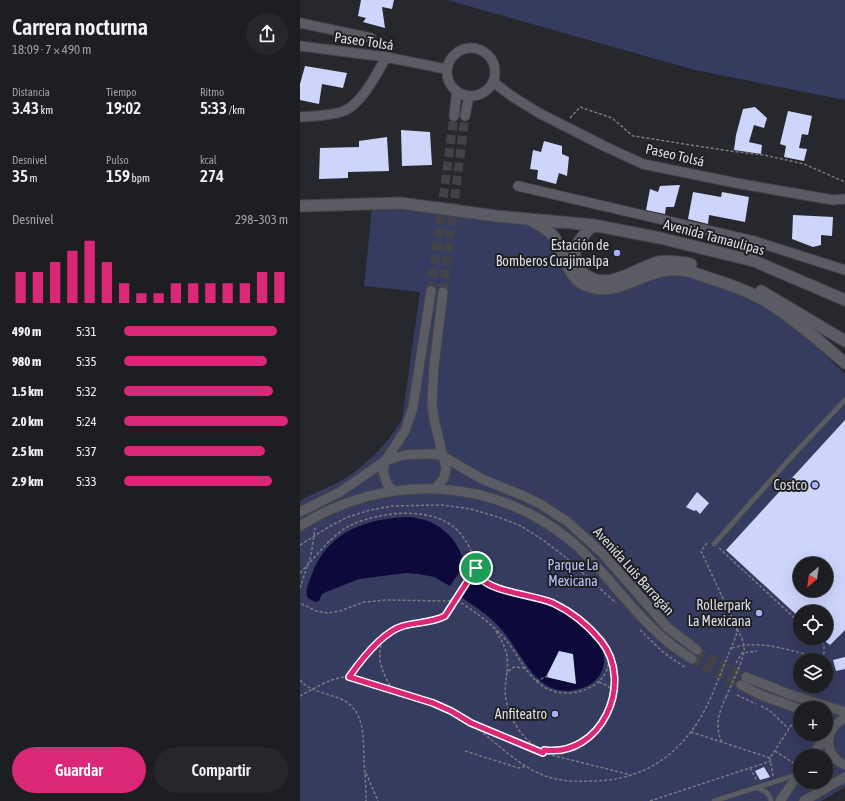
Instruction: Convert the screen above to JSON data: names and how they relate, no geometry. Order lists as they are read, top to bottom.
{
  "streets": {
    "street": ["Paseo Tolsá", "Avenida Tamaulipas", "Avenida Luis Barragán"]
  },
  "parks": ["Parque La Mexicana"],
  "places": [
    "Estación de Bomberos Cuajimalpa",
    "Costco",
    "Rollerpark La Mexicana",
    "Anfiteatro"
  ],
  "north": "bottom left",
  "page": {
    "heading": ["Carrera nocturna", "18:09 · 7 × 490 m"],
    "stats": [
      ["Distancia", "3.43 km"],
      ["Tiempo", "19:02"],
      ["Ritmo", "5:33 /km"],
      ["Desnivel", "35 m"],
      ["Pulso", "159 bpm"],
      ["kcal", "274"]
    ],
    "chart": ["Desnivel", "298–303 m"],
    "list": [
      {
        "name": "490 m",
        "note": "5:31"
      },
      {
        "name": "980 m",
        "note": "5:35"
      },
      {
        "name": "1.5 km",
        "note": "5:32"
      },
      {
        "name": "2.0 km",
        "note": "5:24"
      },
      {
        "name": "2.5 km",
        "note": "5:37"
      },
      {
        "name": "2.9 km",
        "note": "5:33"
      }
    ],
    "map_buttons": ["+", "−"],
    "buttons": ["Guardar", "Compartir"]
  }
}
